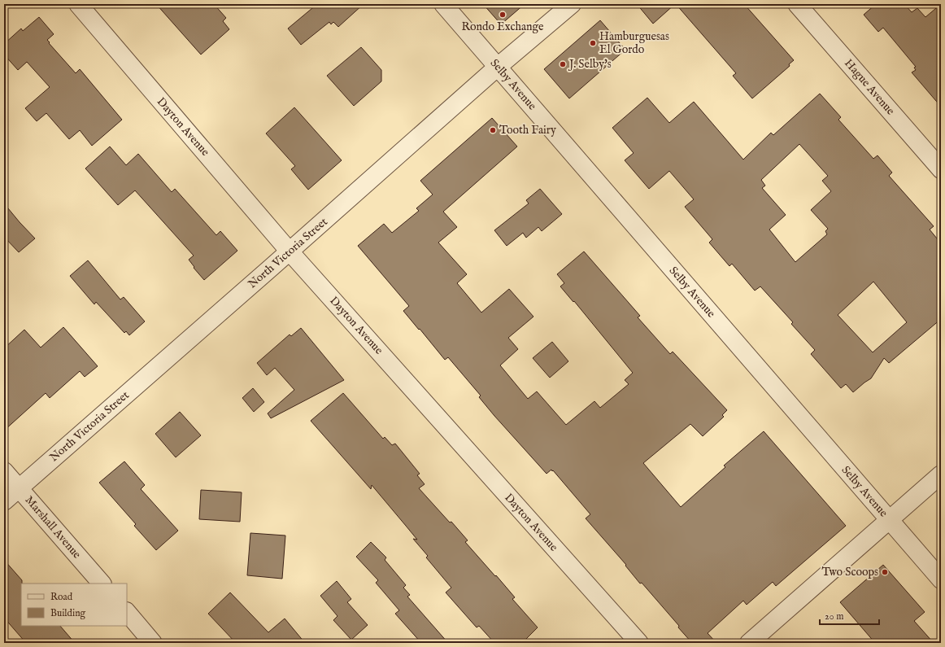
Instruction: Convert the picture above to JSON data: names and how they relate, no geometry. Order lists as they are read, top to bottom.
{
  "streets": {
    "street": [
      "Selby Avenue",
      "Hague Avenue",
      "Dayton Avenue",
      "North Victoria Street",
      "Marshall Avenue"
    ]
  },
  "crossings": [
    ["Selby Avenue", "North Victoria Street"],
    ["Dayton Avenue", "North Victoria Street"],
    ["North Victoria Street", "Marshall Avenue"]
  ],
  "places": [
    "Rondo Exchange",
    "Hamburguesas El Gordo",
    "J. Selby's",
    "Tooth Fairy",
    "Two Scoops"
  ],
  "legend": ["Road", "Building"],
  "scale_bar": "20 m"
}
